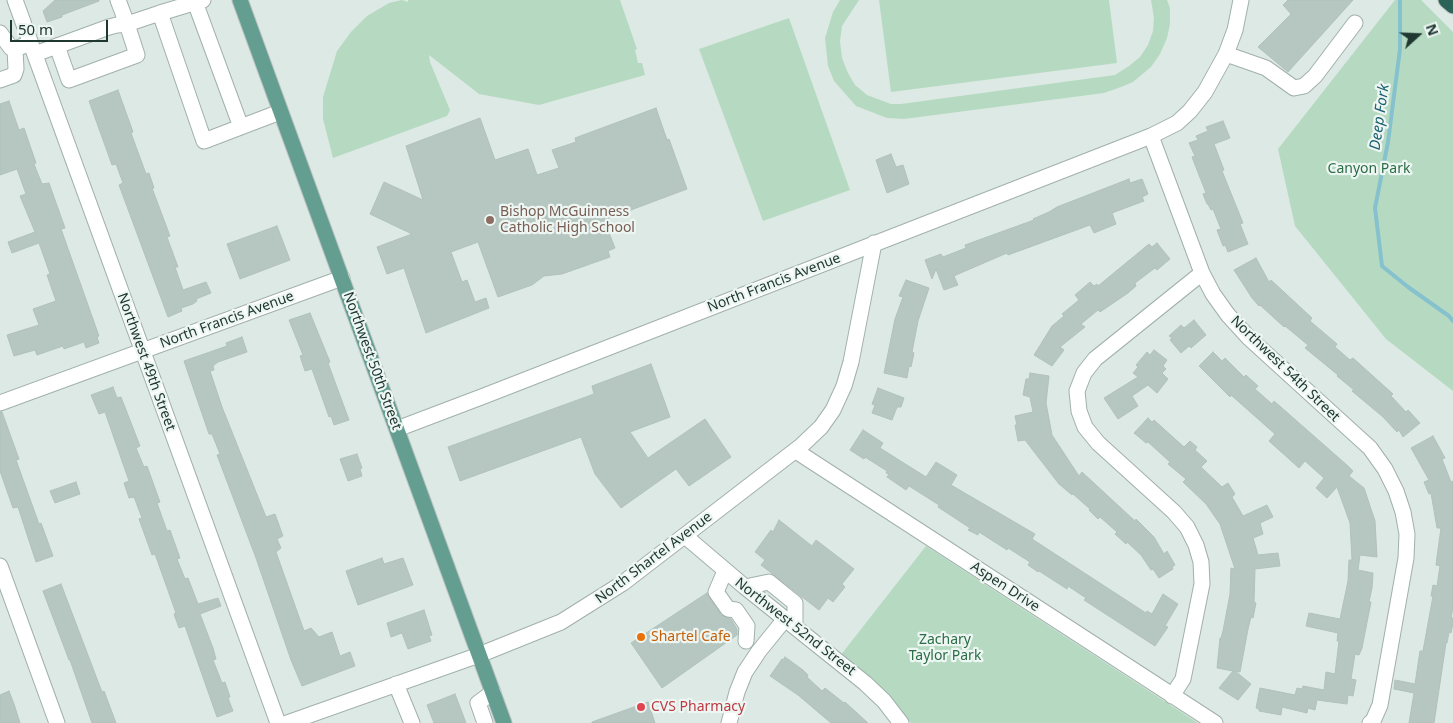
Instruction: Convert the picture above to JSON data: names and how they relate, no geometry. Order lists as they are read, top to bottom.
{
  "streets": {
    "main road": ["Northwest 50th Street"],
    "street": [
      "North Francis Avenue",
      "Northwest 49th Street",
      "Northwest 54th Street",
      "North Shartel Avenue",
      "Aspen Drive",
      "Northwest 52nd Street"
    ]
  },
  "crossings": [
    ["North Francis Avenue", "Northwest 50th Street"],
    ["North Francis Avenue", "Northwest 49th Street"],
    ["North Francis Avenue", "Northwest 54th Street"],
    ["North Francis Avenue", "North Shartel Avenue"],
    ["Northwest 50th Street", "North Shartel Avenue"],
    ["North Shartel Avenue", "Aspen Drive"],
    ["North Shartel Avenue", "Northwest 52nd Street"]
  ],
  "water": ["Deep Fork"],
  "parks": ["Canyon Park", "Zachary Taylor Park"],
  "places": ["Bishop McGuinness Catholic High School", "Shartel Cafe", "CVS Pharmacy"],
  "scale_bar": "50 m",
  "north": "right"
}
